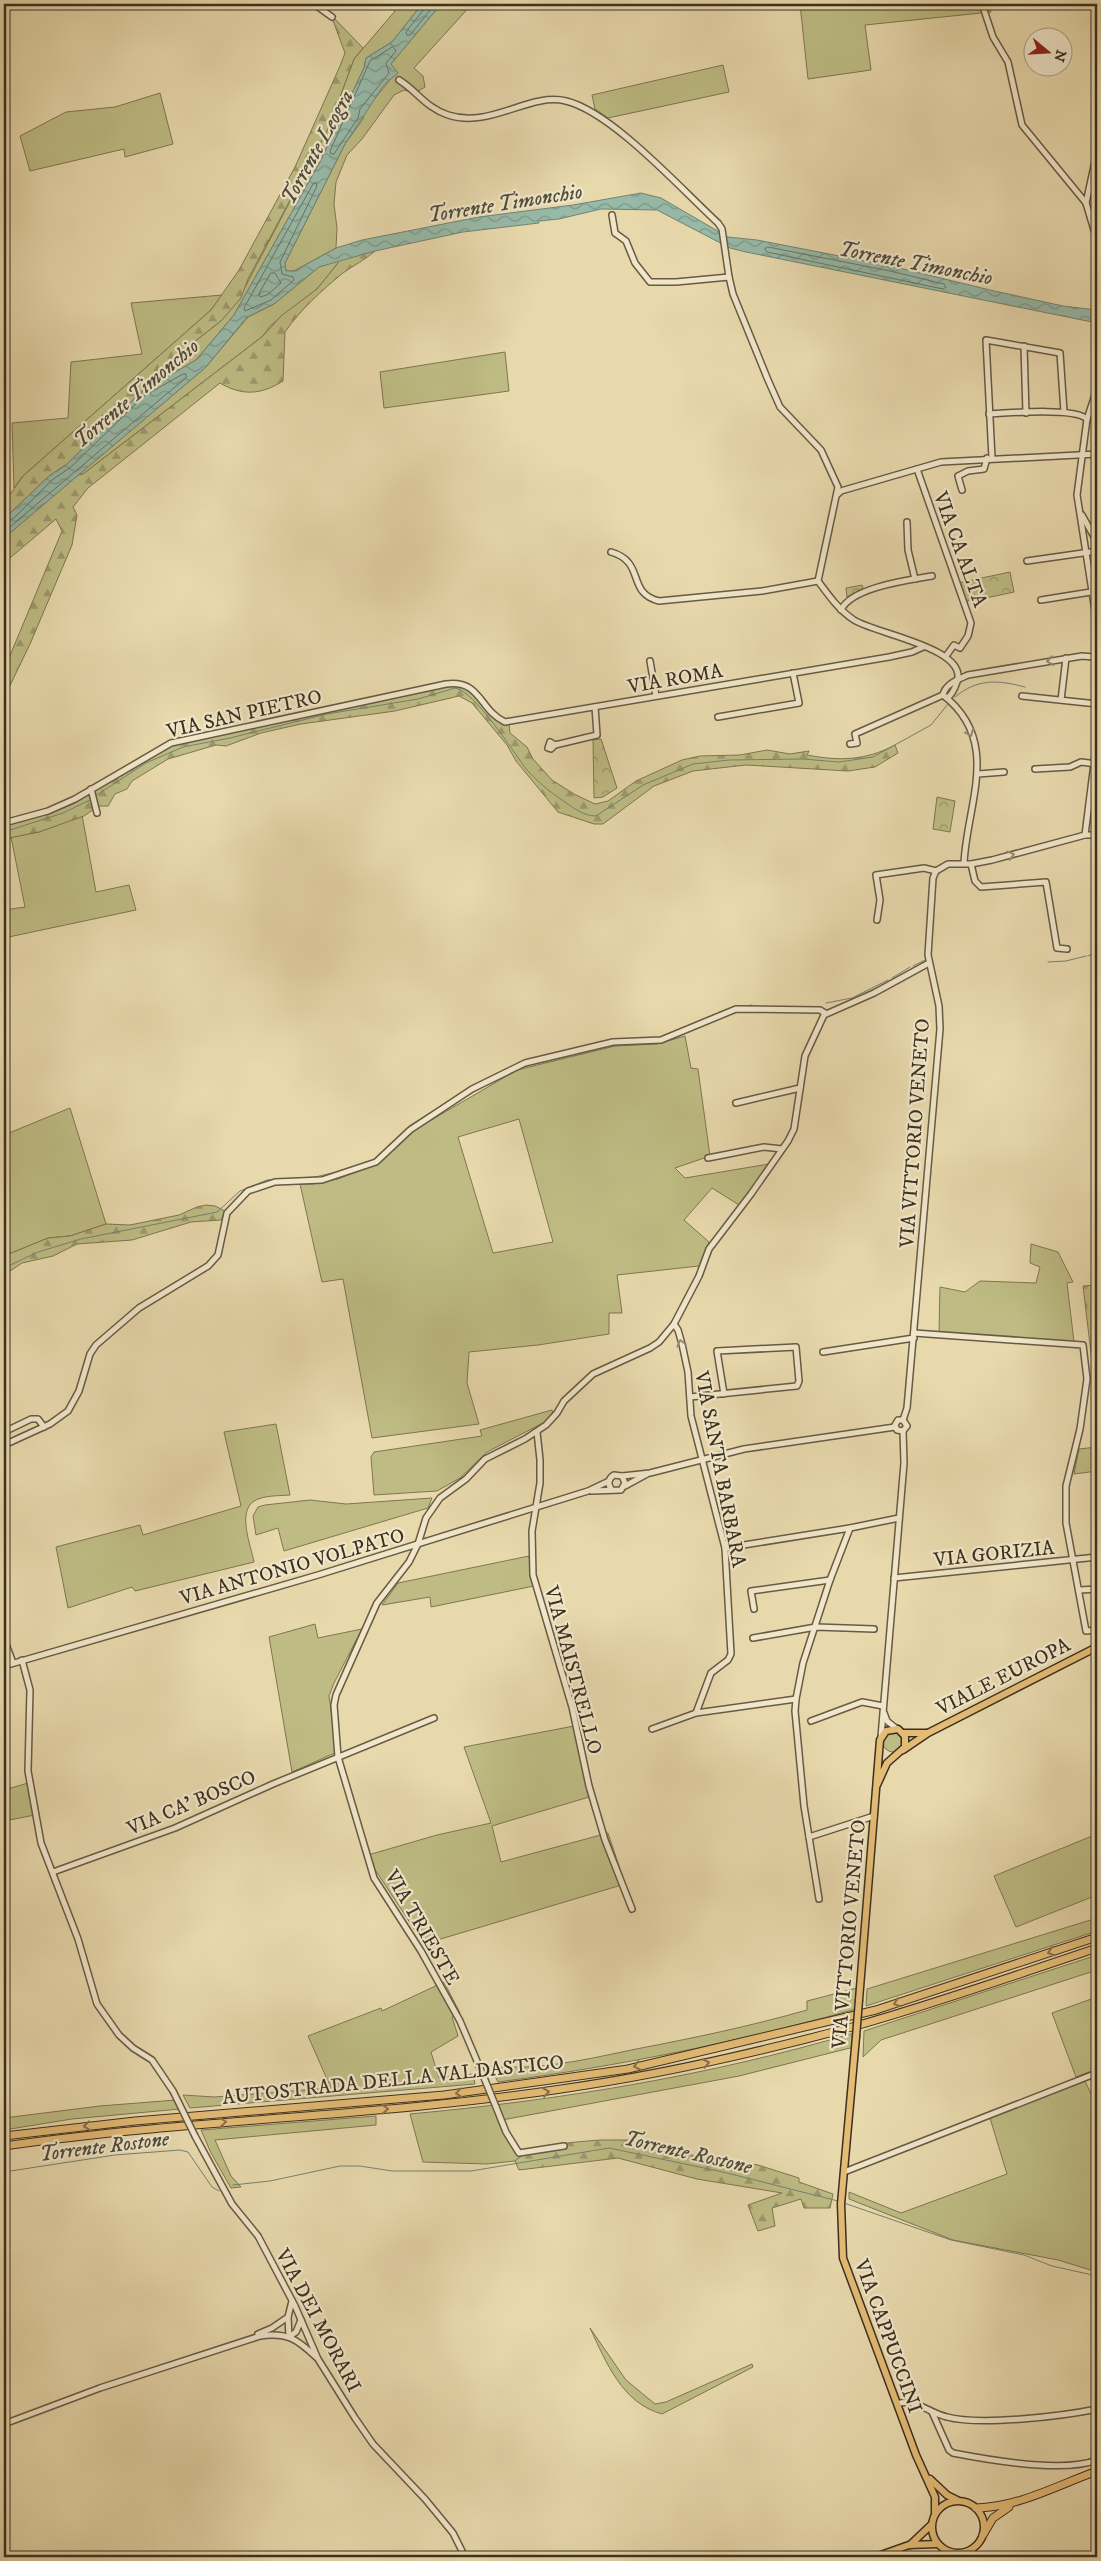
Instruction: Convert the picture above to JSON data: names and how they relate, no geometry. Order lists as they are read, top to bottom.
{
  "streets": {
    "highway": ["AUTOSTRADA DELLA VALDASTICO"],
    "main road": ["VIA VITTORIO VENETO", "VIALE EUROPA", "VIA CAPPUCCINI"],
    "street": [
      "VIA CA ALTA",
      "VIA ROMA",
      "VIA SAN PIETRO",
      "VIA SANTA BARBARA",
      "VIA GORIZIA",
      "VIA ANTONIO VOLPATO",
      "VIA MAISTRELLO",
      "VIA CA' BOSCO",
      "VIA TRIESTE",
      "VIA DEI MORARI"
    ]
  },
  "crossings": [
    ["VIA ROMA", "VIA SAN PIETRO"],
    ["VIA VITTORIO VENETO", "VIA GORIZIA"],
    ["VIA VITTORIO VENETO", "VIALE EUROPA"],
    ["VIA VITTORIO VENETO", "VIA CAPPUCCINI"],
    ["VIA SANTA BARBARA", "VIA TRIESTE"],
    ["VIA ANTONIO VOLPATO", "VIA MAISTRELLO"],
    ["VIA ANTONIO VOLPATO", "VIA TRIESTE"],
    ["VIA MAISTRELLO", "VIA TRIESTE"],
    ["VIA CA' BOSCO", "VIA TRIESTE"],
    ["VIA CA' BOSCO", "VIA DEI MORARI"]
  ],
  "water": ["Torrente Leogra", "Torrente Timonchio", "Torrente Rostone"],
  "north": "right"
}
